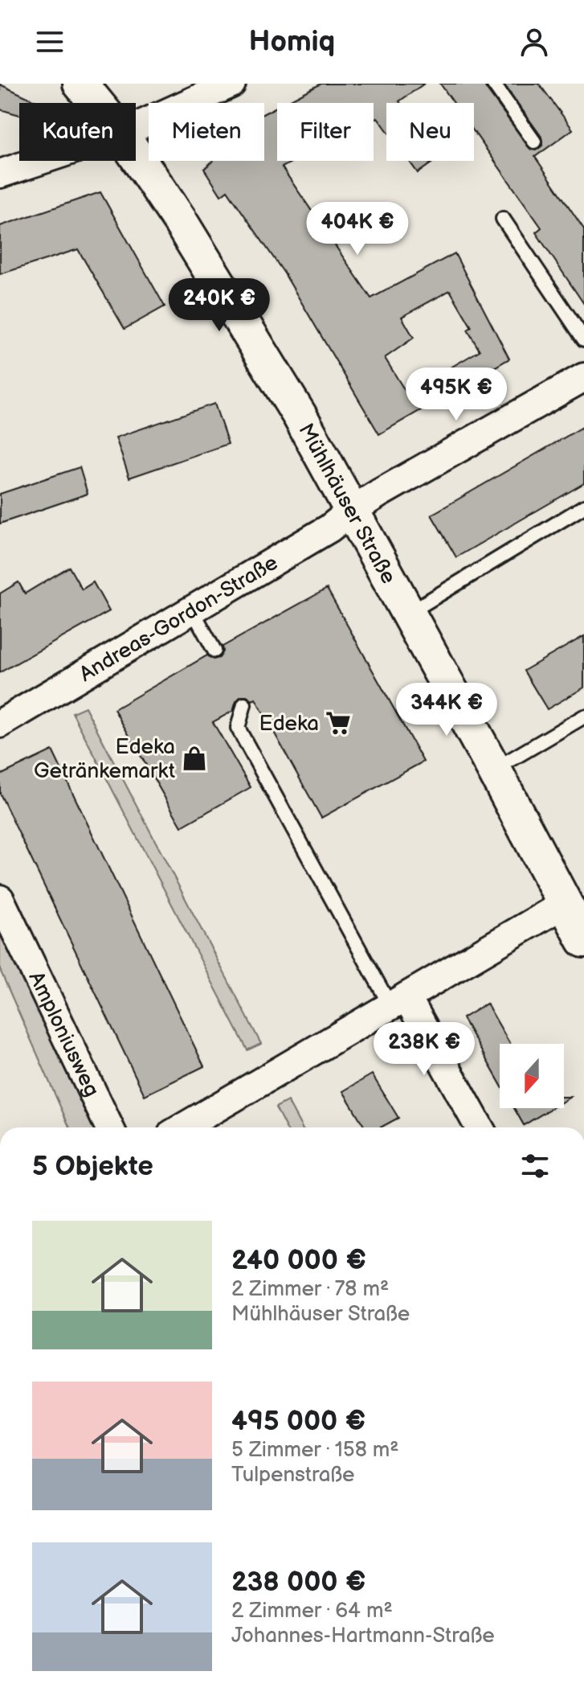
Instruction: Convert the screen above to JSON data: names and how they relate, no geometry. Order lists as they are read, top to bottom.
{
  "streets": {
    "street": ["Mühlhäuser Straße", "Andreas-Gordon-Straße", "Amploniusweg"]
  },
  "crossings": [
    ["Mühlhäuser Straße", "Andreas-Gordon-Straße"]
  ],
  "places": {
    "supermarket": ["Edeka"],
    "shop": ["Edeka Getränkemarkt"]
  },
  "north": "bottom",
  "page": {
    "header": "Homiq",
    "chip": [
      "Kaufen",
      "Mieten",
      "Filter",
      "Neu"
    ],
    "price": [
      "404K €",
      "240K €",
      "495K €",
      "344K €",
      "238K €"
    ],
    "heading": "5 Objekte",
    "list": [
      {
        "name": "240 000 €",
        "note": "2 Zimmer · 78 m² · Mühlhäuser Straße"
      },
      {
        "name": "495 000 €",
        "note": "5 Zimmer · 158 m² · Tulpenstraße"
      },
      {
        "name": "238 000 €",
        "note": "2 Zimmer · 64 m² · Johannes-Hartmann-Straße"
      }
    ]
  }
}
